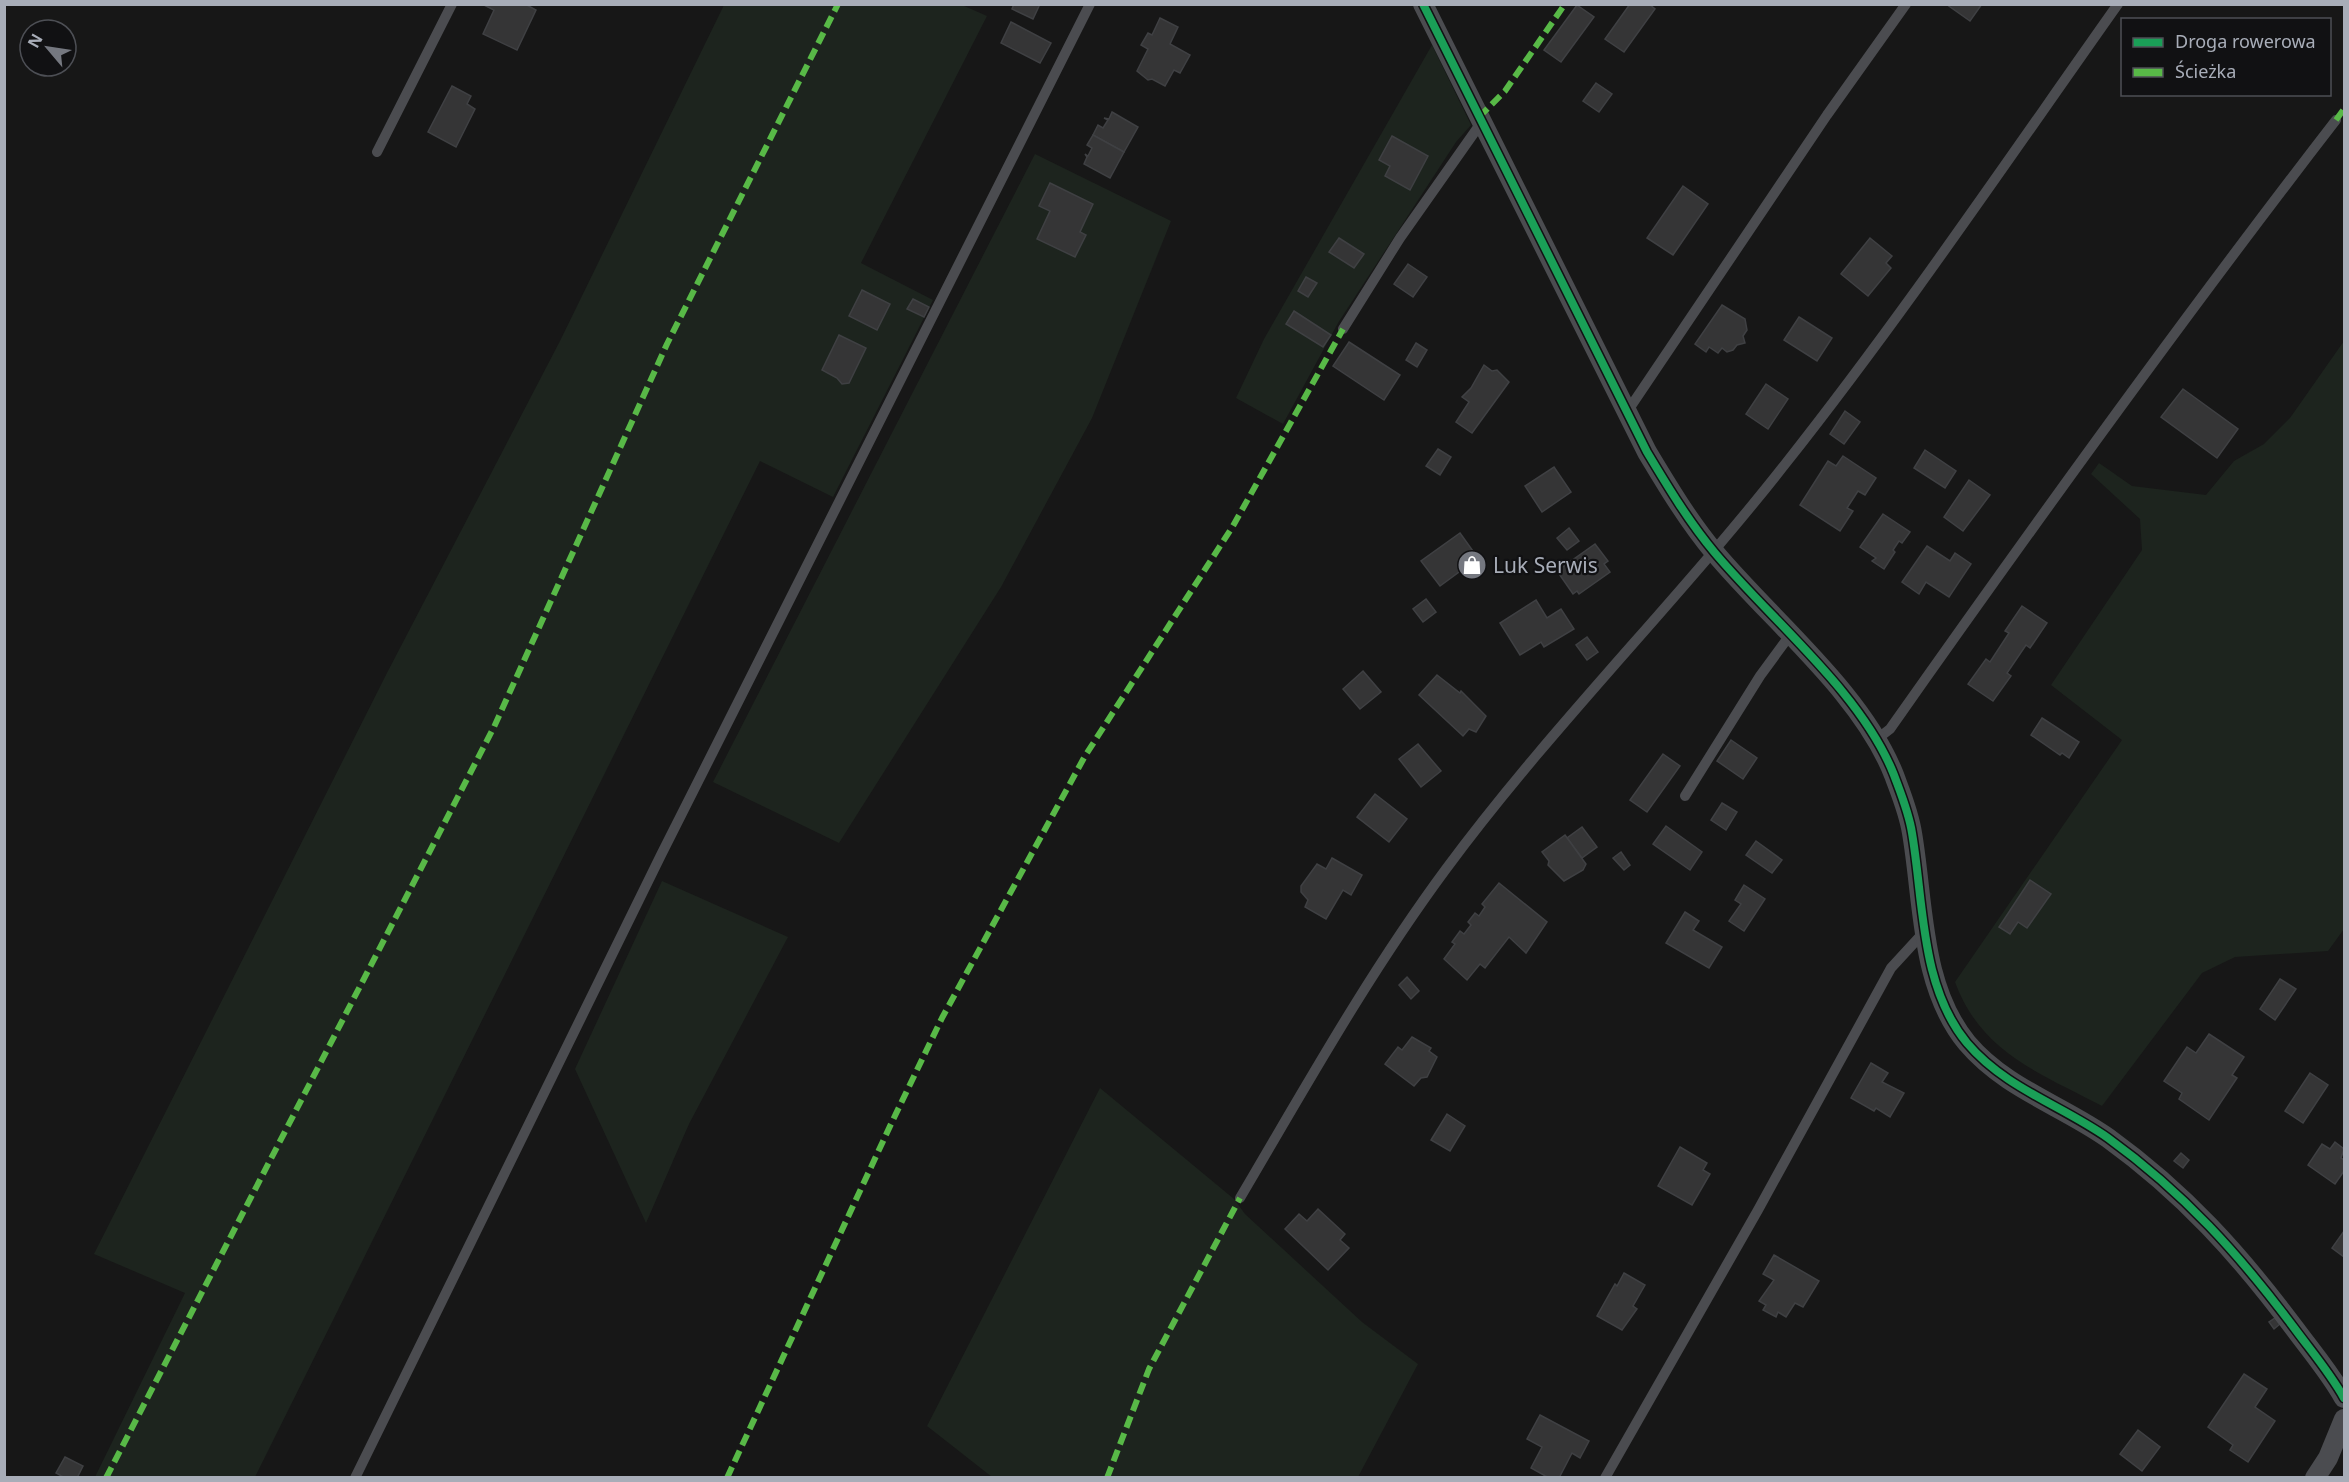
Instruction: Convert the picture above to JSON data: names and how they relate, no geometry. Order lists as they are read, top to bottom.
{
  "places": {
    "shop": ["Luk Serwis"]
  },
  "legend": ["Droga rowerowa", "Ścieżka"],
  "north": "top left"
}
